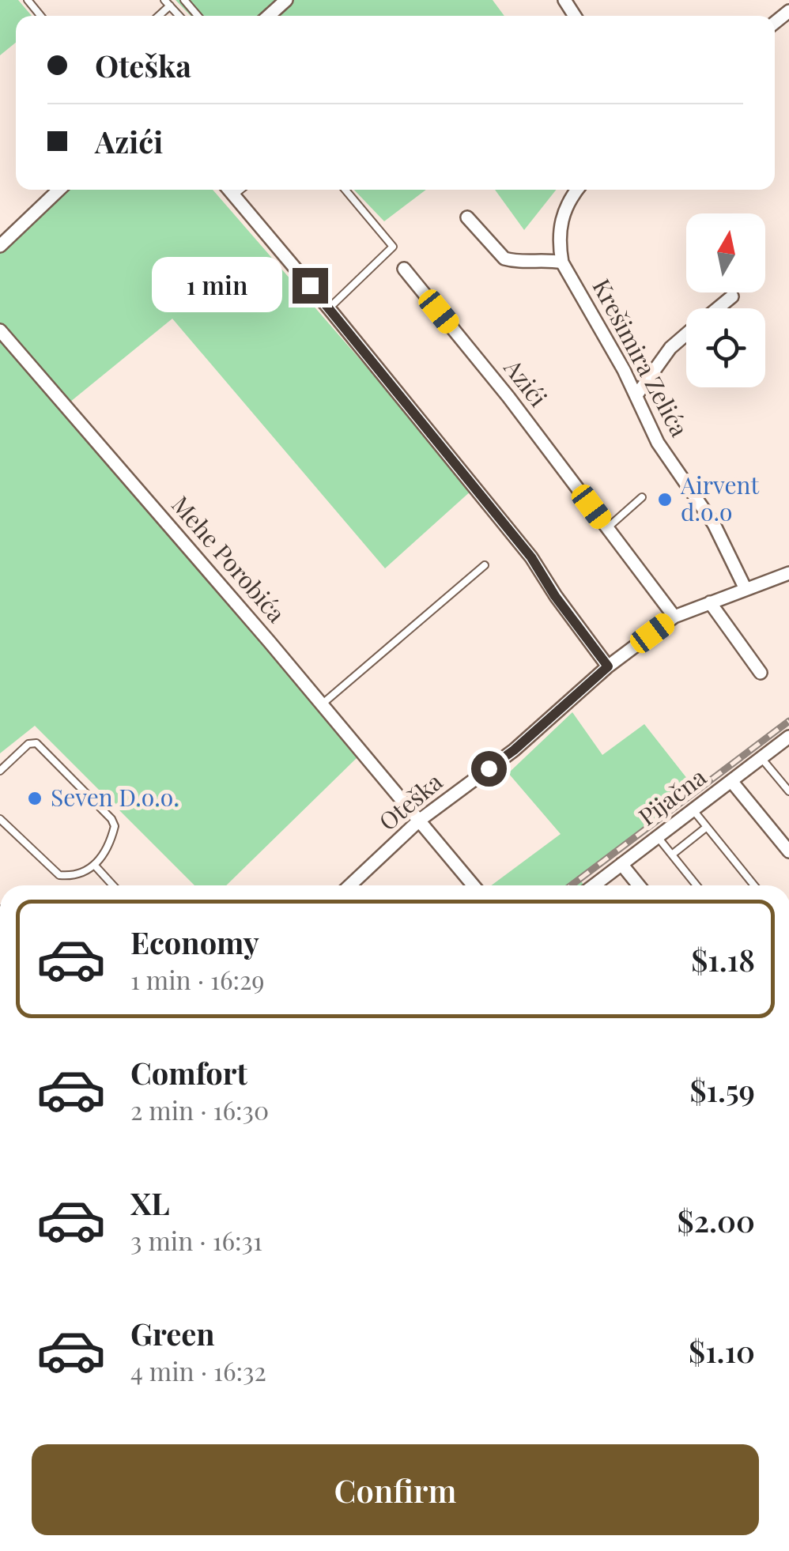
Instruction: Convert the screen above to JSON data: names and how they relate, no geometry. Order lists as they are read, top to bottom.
{
  "streets": {
    "street": [
      "Krešimira Zelića",
      "Azići",
      "Mehe Porobića",
      "Pijačna",
      "Oteška"
    ]
  },
  "crossings": [
    ["Krešimira Zelića", "Oteška"],
    ["Azići", "Oteška"],
    ["Mehe Porobića", "Oteška"]
  ],
  "places": ["Airvent d.o.o", "Seven D.o.o."],
  "north": "top",
  "page": {
    "banner": ["Oteška", "Azići"],
    "bubble": "1 min",
    "list": [
      {
        "name": "Economy",
        "note": "1 min · 16:29",
        "value": "$1.18"
      },
      {
        "name": "Comfort",
        "note": "2 min · 16:30",
        "value": "$1.59"
      },
      {
        "name": "XL",
        "note": "3 min · 16:31",
        "value": "$2.00"
      },
      {
        "name": "Green",
        "note": "4 min · 16:32",
        "value": "$1.10"
      }
    ],
    "buttons": "Confirm"
  }
}
